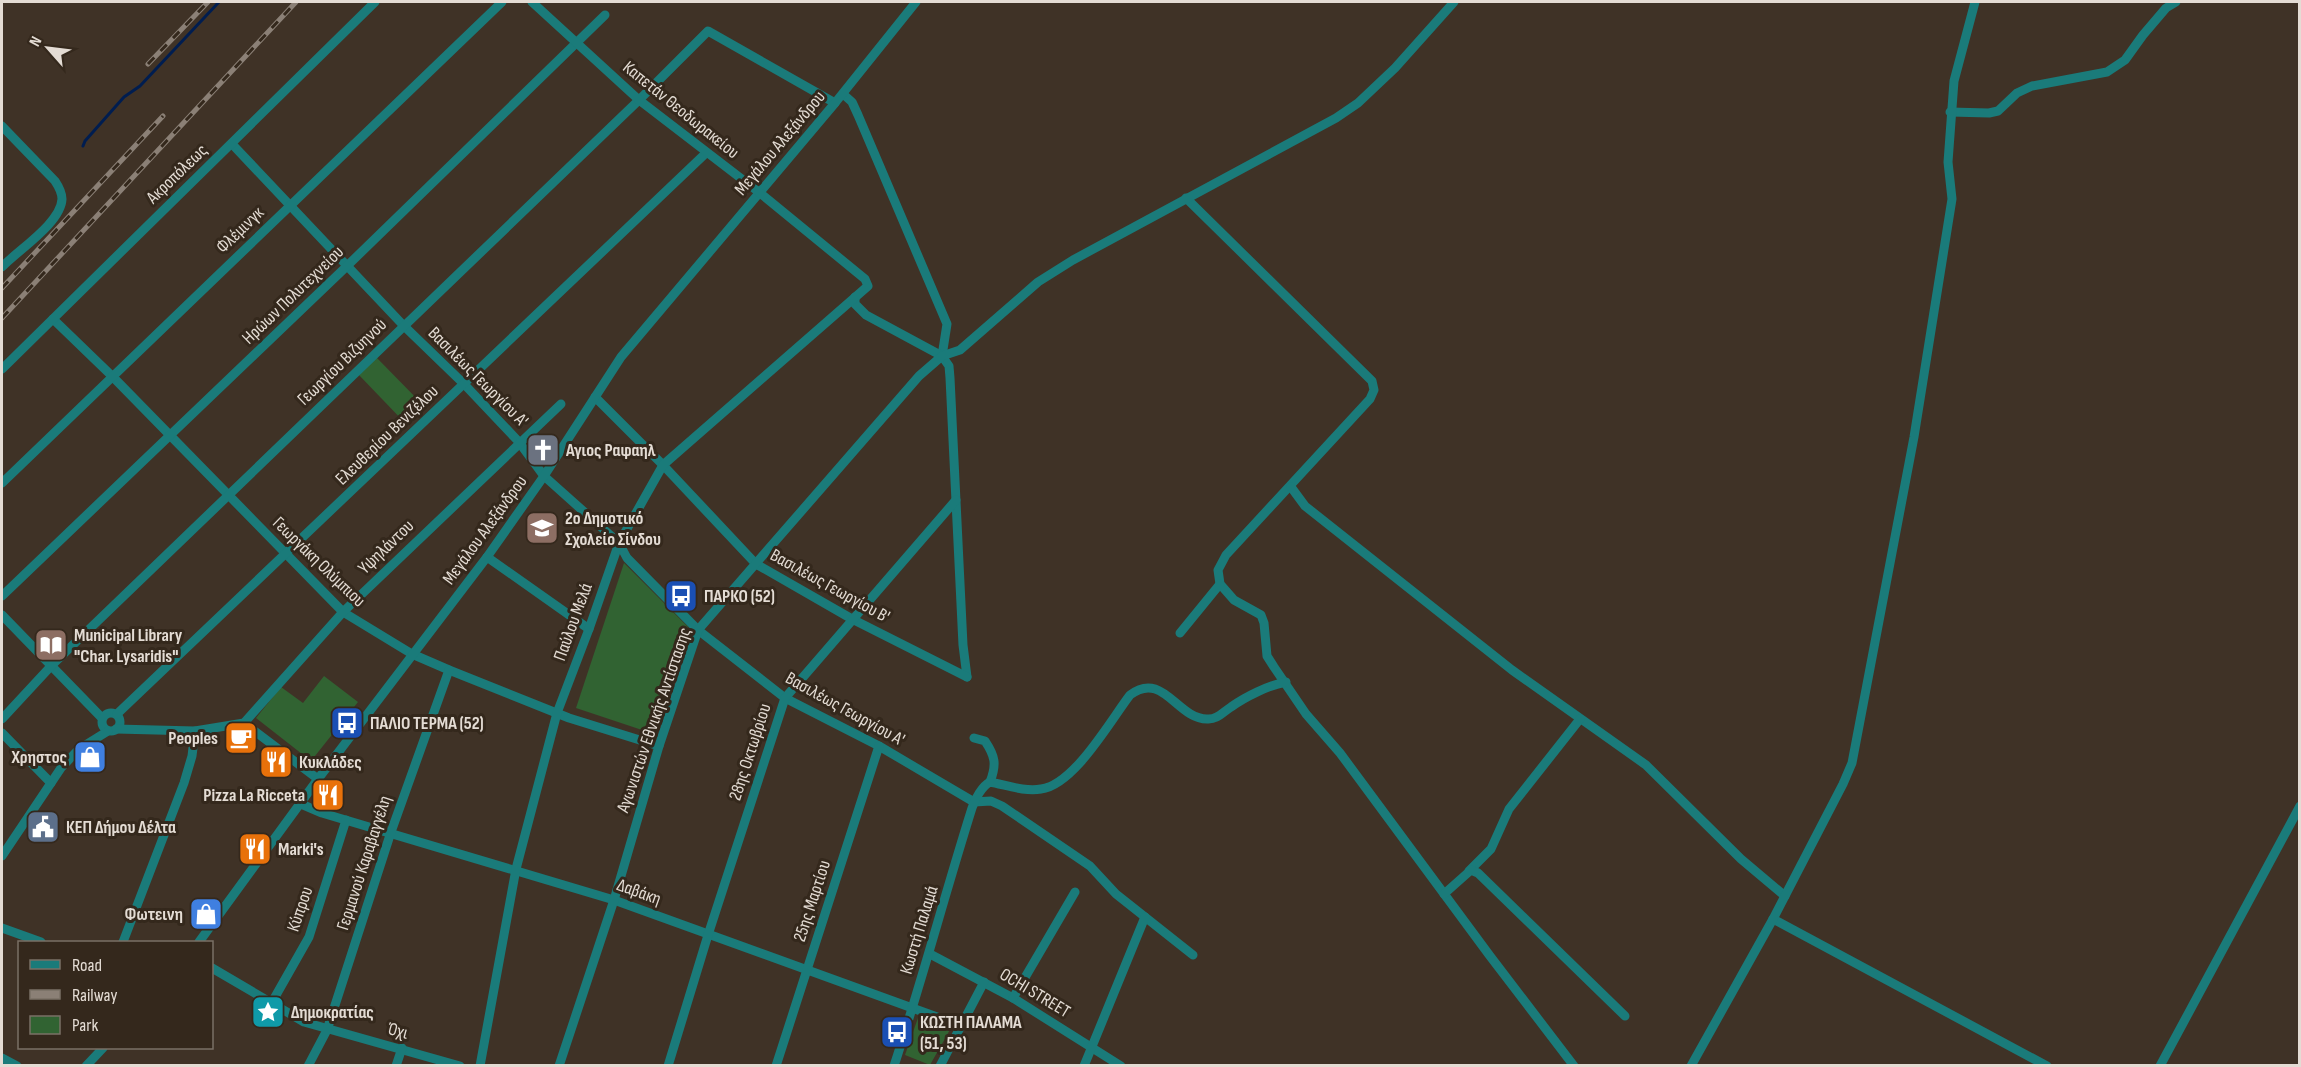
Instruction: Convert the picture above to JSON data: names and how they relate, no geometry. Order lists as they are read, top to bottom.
{
  "streets": {
    "street": [
      "Καπετάν Θεοδωρακείου",
      "Μεγάλου Αλεξάνδρου",
      "Ακροπόλεως",
      "Φλέμινγκ",
      "Ηρώων Πολυτεχνείου",
      "Γεωργίου Βιζυηνού",
      "Βασιλέως Γεωργίου Α'",
      "Ελευθερίου Βενιζέλου",
      "Υψηλάντου",
      "Γεωργάκη Ολύμπιου",
      "Βασιλέως Γεωργίου Β'",
      "Παύλου Μελά",
      "Αγωνιστών Εθνικής Αντίστασης",
      "28ης Οκτωβρίου",
      "Γερμανού Καραβαγγέλη",
      "Δαβάκη",
      "25ης Μαρτίου",
      "Κύπρου",
      "Κωστή Παλαμά",
      "OCHI STREET",
      "Όχι"
    ]
  },
  "crossings": [
    ["Καπετάν Θεοδωρακείου", "Μεγάλου Αλεξάνδρου"],
    ["Καπετάν Θεοδωρακείου", "Ηρώων Πολυτεχνείου"],
    ["Καπετάν Θεοδωρακείου", "Γεωργίου Βιζυηνού"],
    ["Καπετάν Θεοδωρακείου", "Ελευθερίου Βενιζέλου"],
    ["Καπετάν Θεοδωρακείου", "Παύλου Μελά"],
    ["Μεγάλου Αλεξάνδρου", "Γεωργίου Βιζυηνού"],
    ["Μεγάλου Αλεξάνδρου", "Βασιλέως Γεωργίου Α'"],
    ["Μεγάλου Αλεξάνδρου", "Γεωργάκη Ολύμπιου"],
    ["Μεγάλου Αλεξάνδρου", "Βασιλέως Γεωργίου Β'"],
    ["Μεγάλου Αλεξάνδρου", "Δαβάκη"],
    ["Ακροπόλεως", "Βασιλέως Γεωργίου Α'"],
    ["Ακροπόλεως", "Γεωργάκη Ολύμπιου"],
    ["Φλέμινγκ", "Βασιλέως Γεωργίου Α'"],
    ["Φλέμινγκ", "Γεωργάκη Ολύμπιου"],
    ["Ηρώων Πολυτεχνείου", "Βασιλέως Γεωργίου Α'"],
    ["Ηρώων Πολυτεχνείου", "Γεωργάκη Ολύμπιου"],
    ["Γεωργίου Βιζυηνού", "Βασιλέως Γεωργίου Α'"],
    ["Γεωργίου Βιζυηνού", "Γεωργάκη Ολύμπιου"],
    ["Βασιλέως Γεωργίου Α'", "Ελευθερίου Βενιζέλου"],
    ["Βασιλέως Γεωργίου Α'", "Υψηλάντου"],
    ["Βασιλέως Γεωργίου Α'", "Παύλου Μελά"],
    ["Βασιλέως Γεωργίου Α'", "Αγωνιστών Εθνικής Αντίστασης"],
    ["Βασιλέως Γεωργίου Α'", "28ης Οκτωβρίου"],
    ["Βασιλέως Γεωργίου Α'", "25ης Μαρτίου"],
    ["Βασιλέως Γεωργίου Α'", "Κωστή Παλαμά"],
    ["Ελευθερίου Βενιζέλου", "Γεωργάκη Ολύμπιου"],
    ["Υψηλάντου", "Γεωργάκη Ολύμπιου"],
    ["Γεωργάκη Ολύμπιου", "Παύλου Μελά"],
    ["Γεωργάκη Ολύμπιου", "Αγωνιστών Εθνικής Αντίστασης"],
    ["Γεωργάκη Ολύμπιου", "Γερμανού Καραβαγγέλη"],
    ["Βασιλέως Γεωργίου Β'", "Παύλου Μελά"],
    ["Βασιλέως Γεωργίου Β'", "Αγωνιστών Εθνικής Αντίστασης"],
    ["Βασιλέως Γεωργίου Β'", "28ης Οκτωβρίου"],
    ["Παύλου Μελά", "Δαβάκη"],
    ["Αγωνιστών Εθνικής Αντίστασης", "Δαβάκη"],
    ["28ης Οκτωβρίου", "Δαβάκη"],
    ["Γερμανού Καραβαγγέλη", "Δαβάκη"],
    ["Γερμανού Καραβαγγέλη", "Όχι"],
    ["Δαβάκη", "25ης Μαρτίου"],
    ["Δαβάκη", "Κύπρου"],
    ["Δαβάκη", "Κωστή Παλαμά"],
    ["Κωστή Παλαμά", "OCHI STREET"]
  ],
  "places": {
    "church": ["Αγιος Ραφαηλ"],
    "school or university": ["2o Δημοτικό Σχολείο Σίνδου"],
    "bus stop": ["ΠΑΡΚΟ (52)", "ΠΑΛΙΟ ΤΕΡΜΑ (52)", "ΚΩΣΤΗ ΠΑΛΑΜΑ (51, 53)"],
    "library": ["Municipal Library \"Char. Lysaridis\""],
    "cafe": ["Peoples"],
    "shop": ["Χρηστος", "Φωτεινη"],
    "restaurant": ["Κυκλάδες", "Pizza La Ricceta", "Marki's"],
    "public building": ["ΚΕΠ Δήμου Δέλτα"],
    "place": ["Δημοκρατίας"]
  },
  "legend": ["Road", "Railway", "Park"],
  "north": "top left"
}
